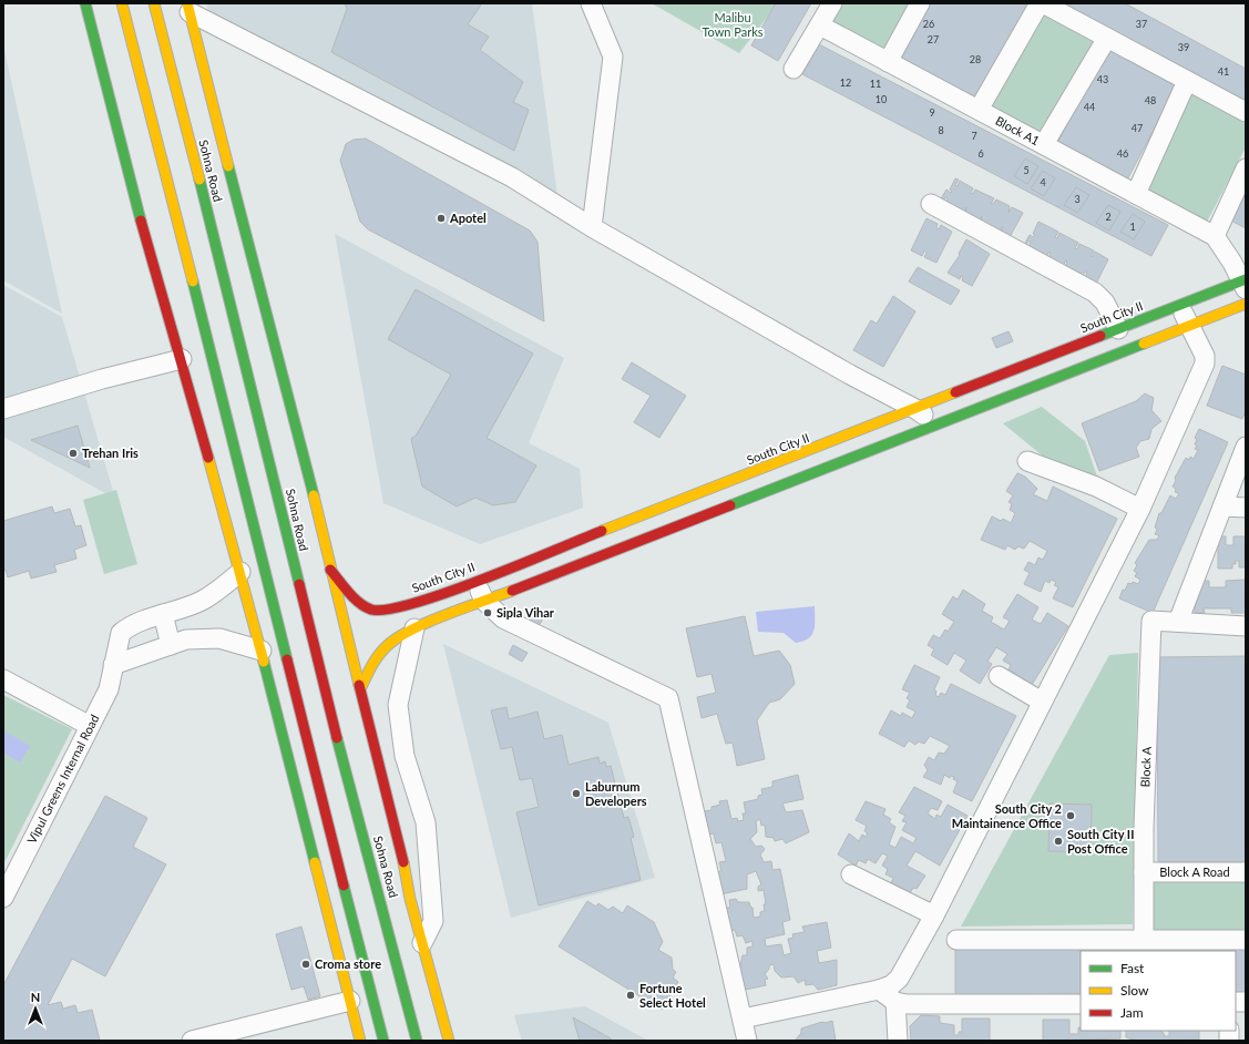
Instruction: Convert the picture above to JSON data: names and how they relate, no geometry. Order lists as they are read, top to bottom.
{
  "streets": {
    "main road": ["Sohna Road", "South City II"],
    "street": [
      "Block A1",
      "Block A",
      "Vipul Greens Internal Road",
      "Block A Road"
    ]
  },
  "crossings": [
    ["Block A", "Block A Road"]
  ],
  "parks": ["Malibu Town Parks"],
  "places": [
    "Apotel",
    "Trehan Iris",
    "Sipla Vihar",
    "Laburnum Developers",
    "South City 2 Maintainence Office",
    "South City II Post Office",
    "Croma store",
    "Fortune Select Hotel"
  ],
  "house_numbers": [
    "26",
    "37",
    "27",
    "39",
    "28",
    "41",
    "43",
    "12",
    "11",
    "10",
    "48",
    "44",
    "9",
    "47",
    "8",
    "7",
    "6",
    "46",
    "5",
    "4",
    "3",
    "2",
    "1"
  ],
  "legend": ["Fast", "Slow", "Jam"],
  "north": "top"
}
